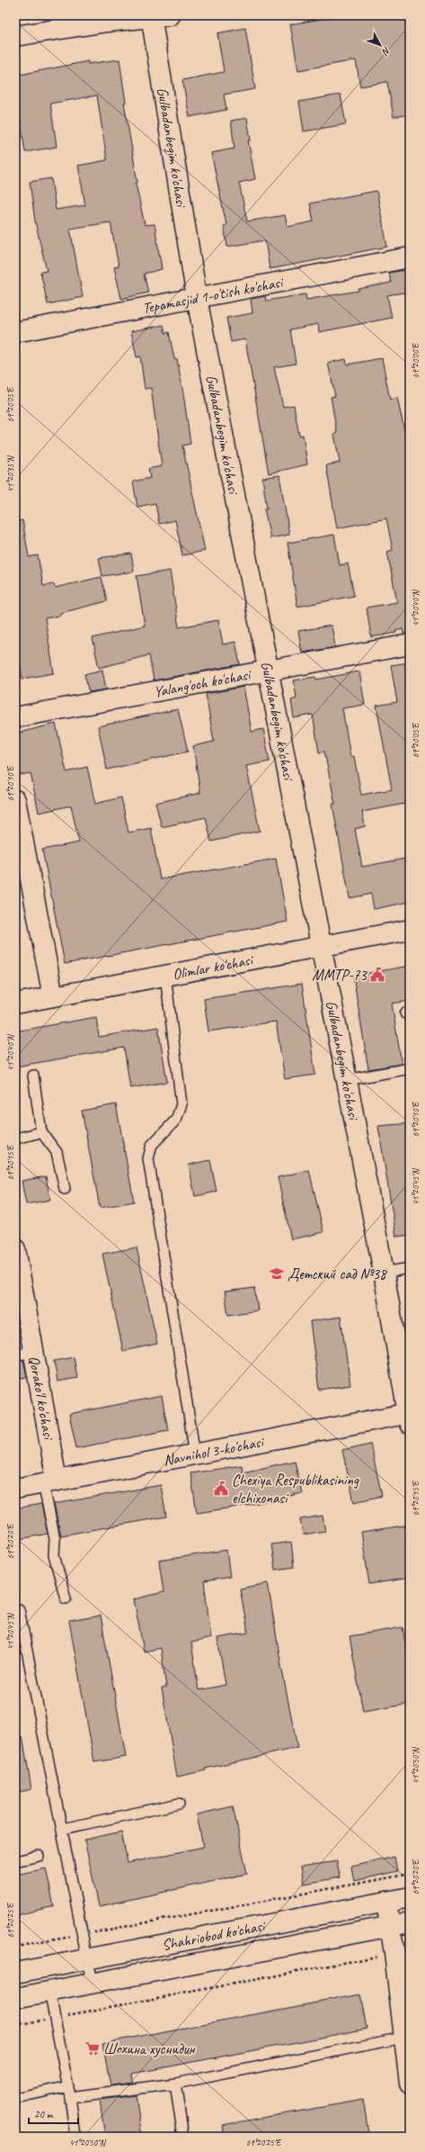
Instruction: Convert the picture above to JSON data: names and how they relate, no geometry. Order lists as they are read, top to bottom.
{
  "streets": {
    "street": [
      "Gulbadanbegim ko'chasi",
      "Tepamasjid 1-o'tish ko'chasi",
      "Yalang'och ko'chasi",
      "Olimlar ko'chasi",
      "Qorako'l ko'chasi",
      "Navnihol 3-ko'chasi",
      "Shahriobod ko'chasi"
    ]
  },
  "crossings": [
    ["Gulbadanbegim ko'chasi", "Tepamasjid 1-o'tish ko'chasi"],
    ["Gulbadanbegim ko'chasi", "Yalang'och ko'chasi"],
    ["Gulbadanbegim ko'chasi", "Olimlar ko'chasi"],
    ["Gulbadanbegim ko'chasi", "Navnihol 3-ko'chasi"],
    ["Qorako'l ko'chasi", "Navnihol 3-ko'chasi"]
  ],
  "places": {
    "public building": ["MMTP-73", "Chexiya Respublikasining elchixonasi"],
    "school or university": ["Детский сад №38"],
    "supermarket": ["Шохина хуснидин"]
  },
  "scale_bar": "20 m",
  "north": "bottom right",
  "coordinates": [
    "69°20'00\"E",
    "69°20'05\"E",
    "41°20'35\"N",
    "41°20'40\"N",
    "69°20'10\"E",
    "69°20'15\"E",
    "41°20'45\"N",
    "69°20'20\"E",
    "41°20'50\"N",
    "69°20'25\"E"
  ]
}
